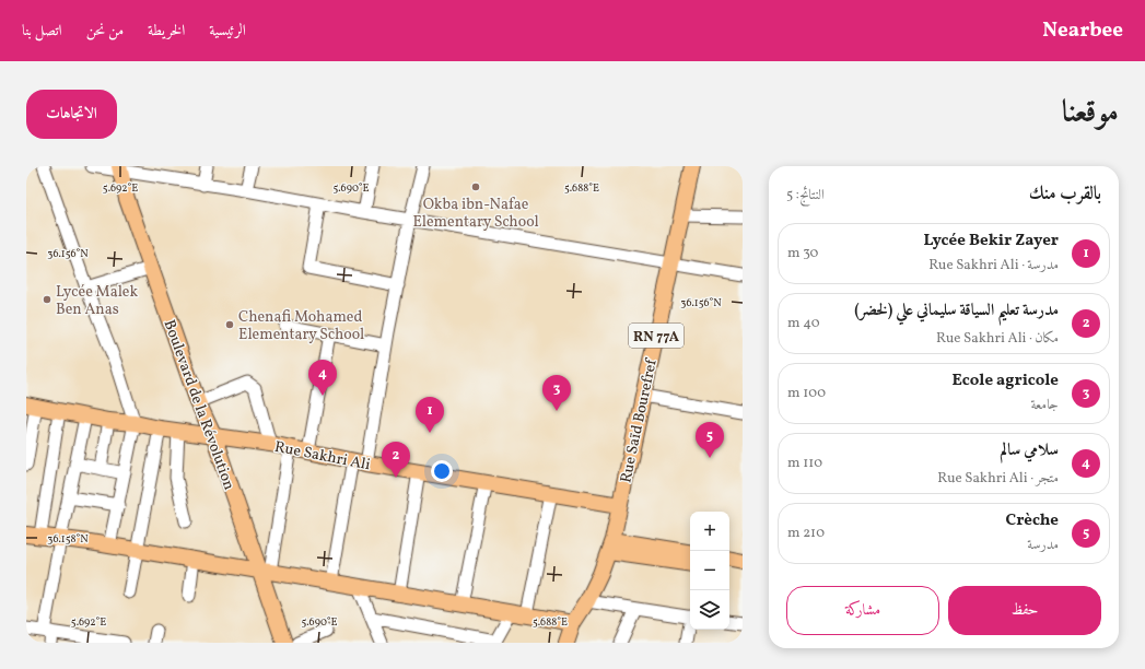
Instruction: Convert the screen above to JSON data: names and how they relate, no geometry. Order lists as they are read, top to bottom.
{
  "streets": {
    "main road": [
      "RN 77A",
      "Boulevard de la Révolution",
      "Rue Saïd Bourefref",
      "Rue Sakhri Ali"
    ]
  },
  "crossings": [
    ["Boulevard de la Révolution", "Rue Sakhri Ali"],
    ["Rue Saïd Bourefref", "Rue Sakhri Ali"]
  ],
  "places": ["Okba ibn-Nafae Elementary School", "Lycée Malek Ben Anas", "Chenafi Mohamed Elementary School"],
  "page": {
    "header": "Nearbee",
    "nav": [
      "الرئيسية",
      "الخريطة",
      "من نحن",
      "اتصل بنا"
    ],
    "title": "موقعنا",
    "buttons": [
      "الاتجاهات",
      ["حفظ", "مشاركة"]
    ],
    "heading": ["بالقرب منك", "النتائج: 5"],
    "list": [
      {
        "mark": "1",
        "name": "Lycée Bekir Zayer",
        "note": "مدرسة · Rue Sakhri Ali",
        "value": "30 m"
      },
      {
        "mark": "2",
        "name": "مدرسة تعليم السياقة سليماني علي (لخضر)",
        "note": "مكان · Rue Sakhri Ali",
        "value": "40 m"
      },
      {
        "mark": "3",
        "name": "Ecole agricole",
        "note": "جامعة",
        "value": "100 m"
      },
      {
        "mark": "4",
        "name": "سلامي سالم",
        "note": "متجر · Rue Sakhri Ali",
        "value": "110 m"
      },
      {
        "mark": "5",
        "name": "Crèche",
        "note": "مدرسة",
        "value": "210 m"
      }
    ],
    "pins": [
      "4",
      "3",
      "1",
      "5",
      "2"
    ],
    "map_buttons": ["+", "−"]
  },
  "coordinates": [
    "5.692°E",
    "5.690°E",
    "5.688°E",
    "36.156°N",
    "36.158°N"
  ]
}
